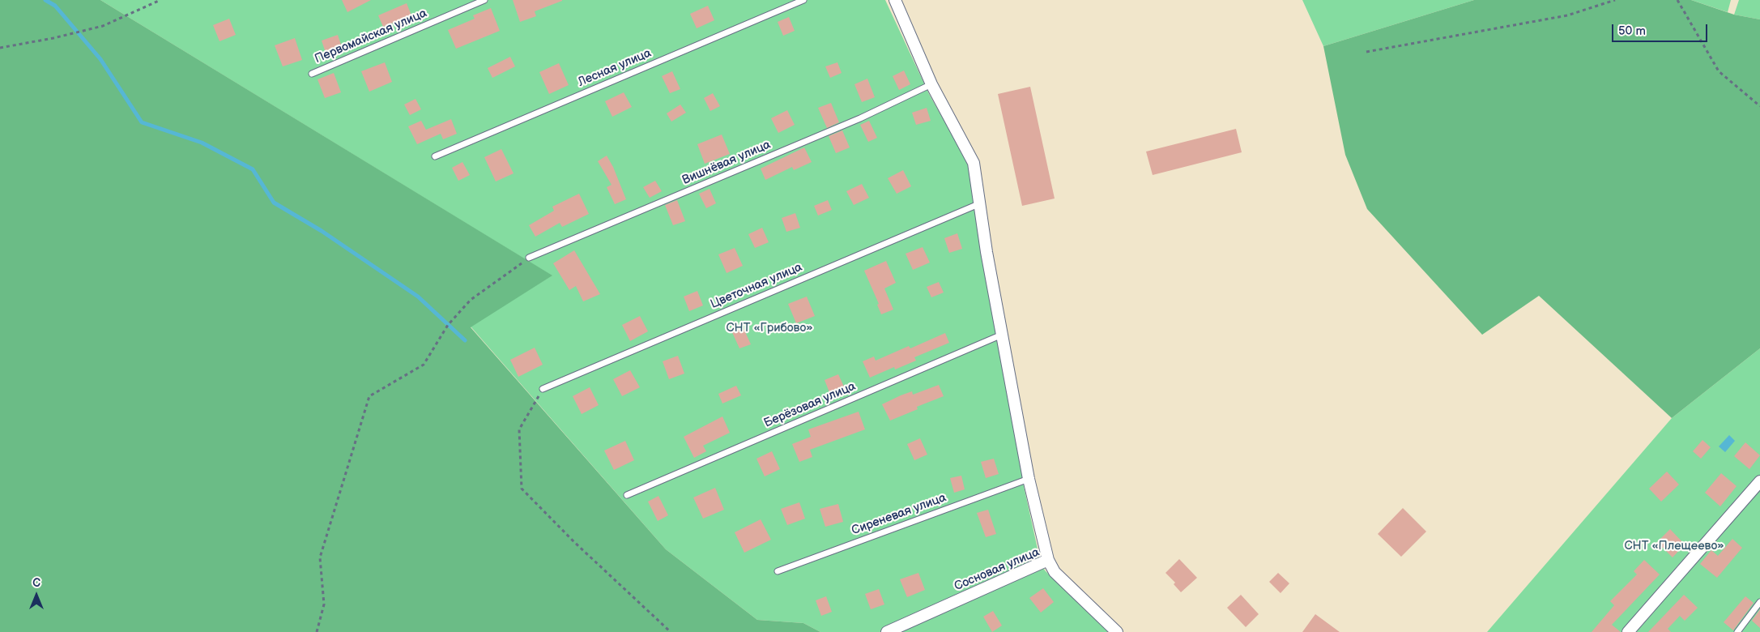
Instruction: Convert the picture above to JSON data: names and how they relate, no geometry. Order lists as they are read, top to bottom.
{
  "streets": {
    "street": ["Сосновая улица"],
    "lane": [
      "Первомайская улица",
      "Лесная улица",
      "Вишнёвая улица",
      "Цветочная улица",
      "Берёзовая улица",
      "Сиреневая улица"
    ]
  },
  "parks": ["СНТ «Грибово»", "СНТ «Плещеево»"],
  "scale_bar": "50 m",
  "north": "top"
}
